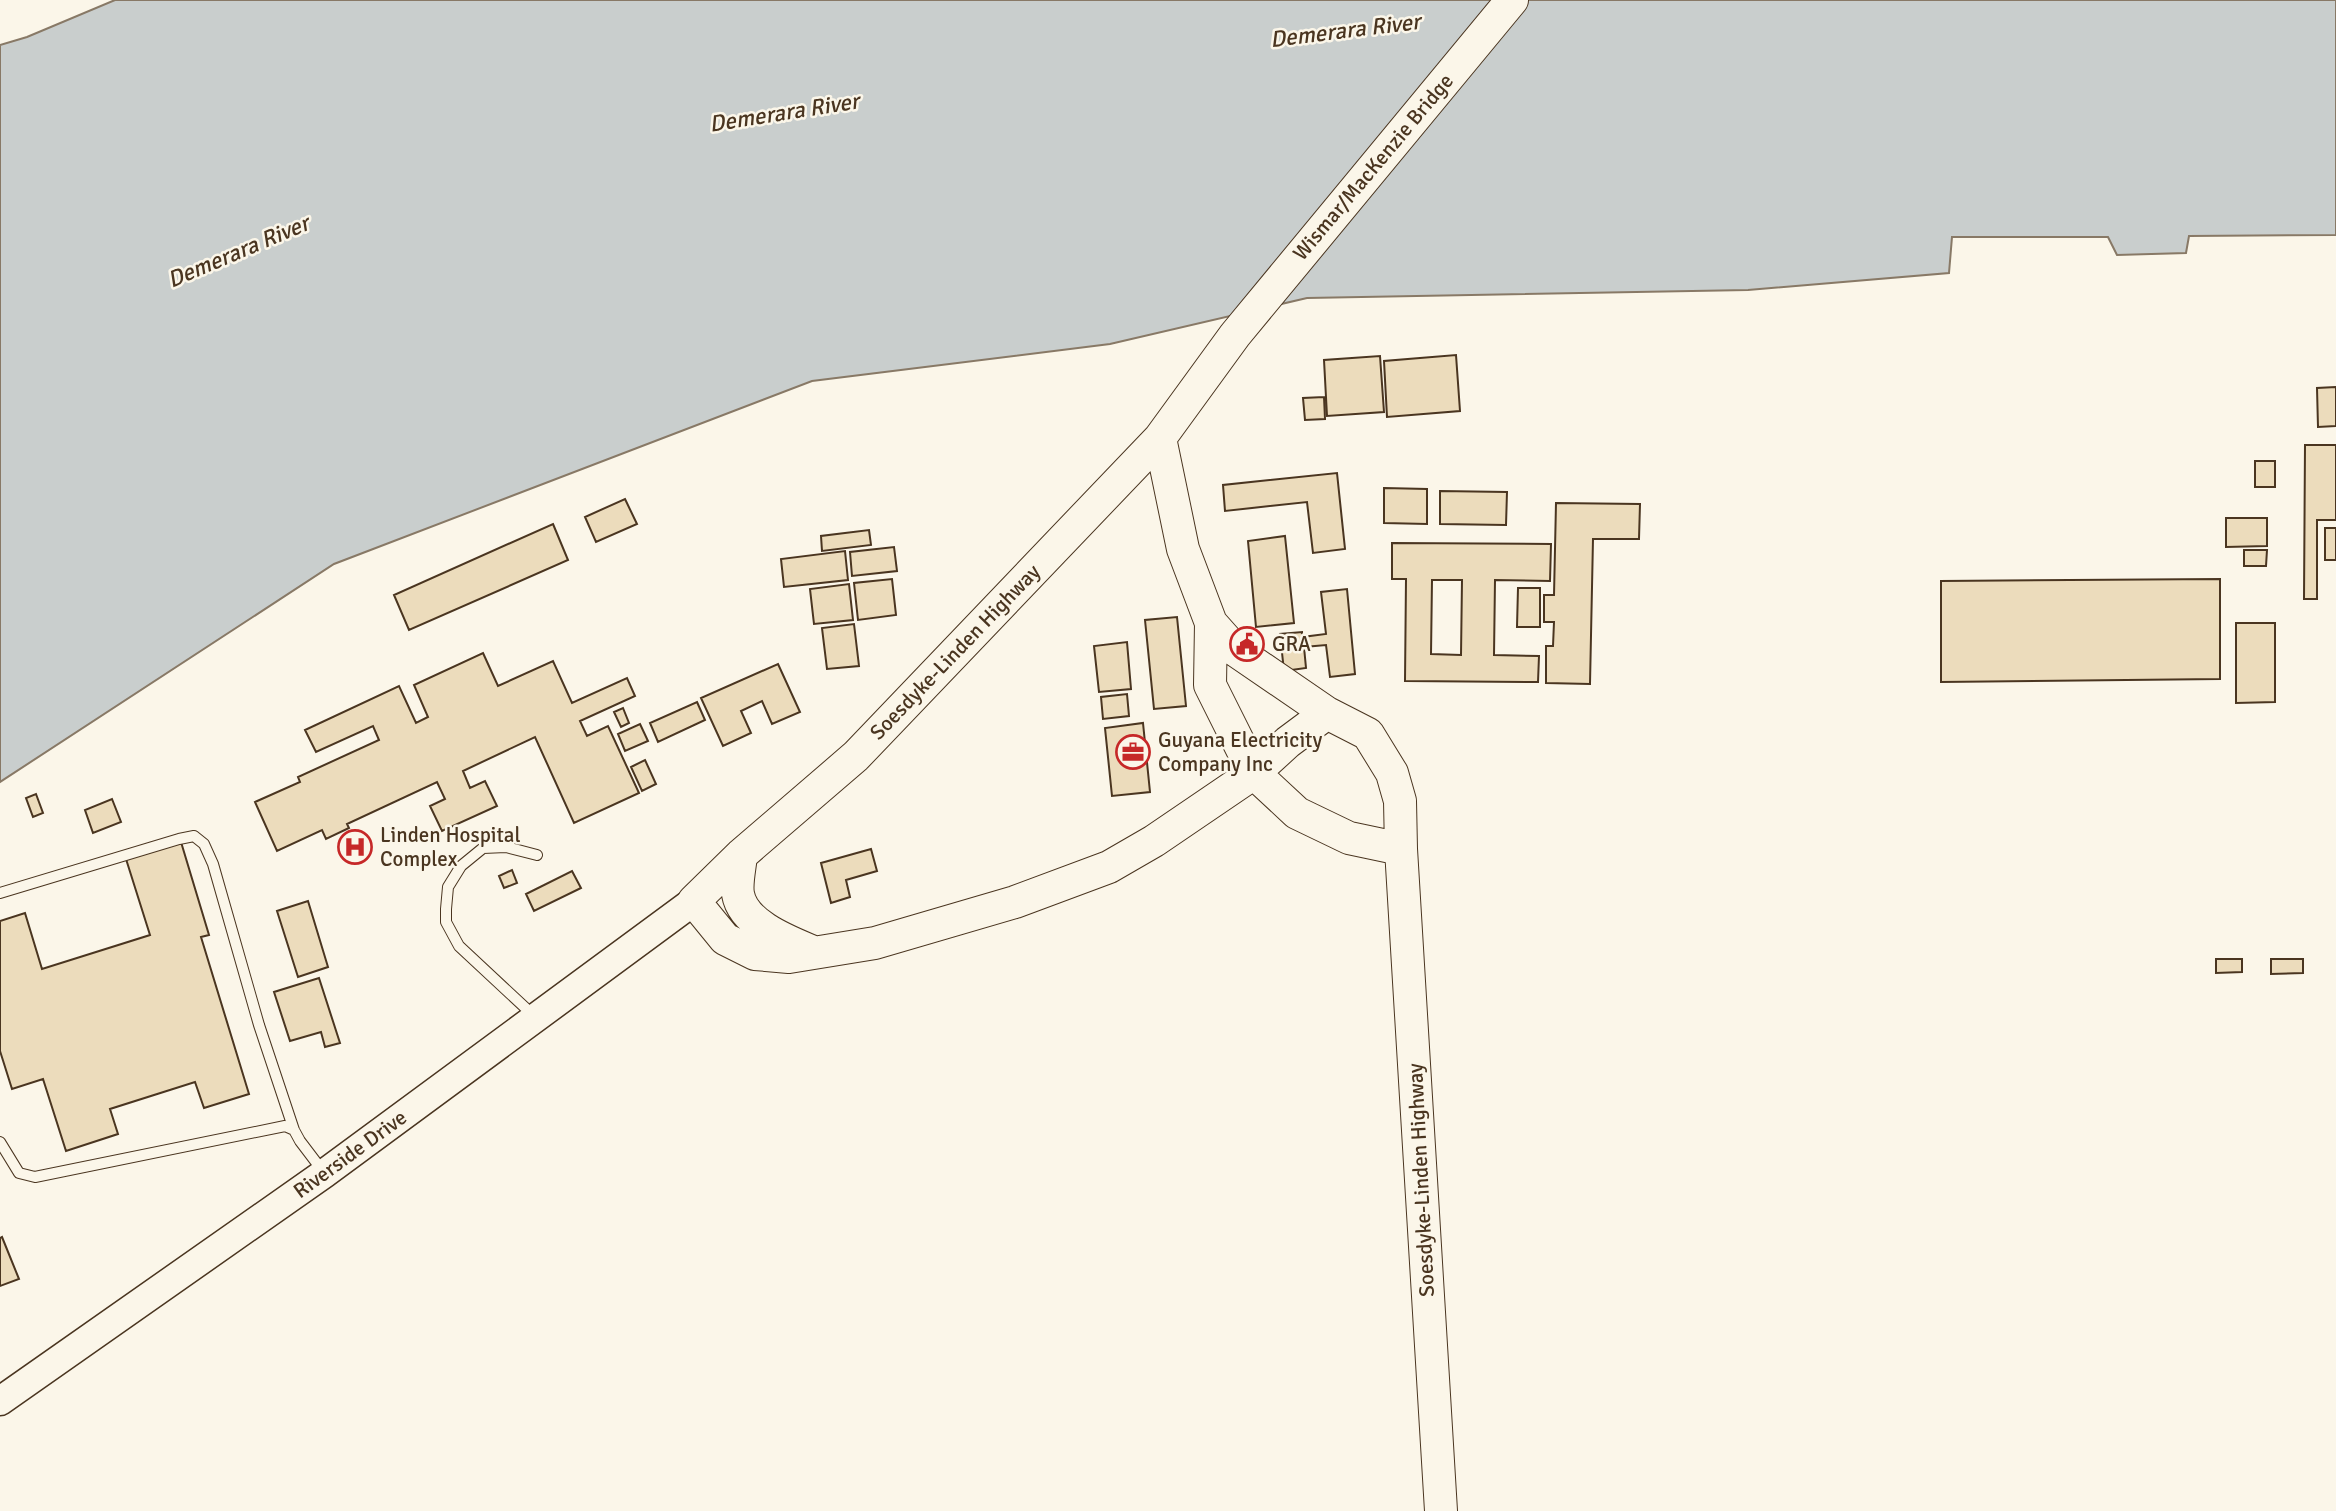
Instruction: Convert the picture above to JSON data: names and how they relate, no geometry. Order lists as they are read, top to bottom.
{
  "streets": {
    "main road": ["Wismar/MacKenzie Bridge", "Soesdyke-Linden Highway"],
    "street": ["Riverside Drive"]
  },
  "crossings": [
    ["Wismar/MacKenzie Bridge", "Soesdyke-Linden Highway"],
    ["Soesdyke-Linden Highway", "Riverside Drive"]
  ],
  "water": ["Demerara River"],
  "places": {
    "public building": ["GRA"],
    "office": ["Guyana Electricity Company Inc"],
    "hospital": ["Linden Hospital Complex"]
  }
}
